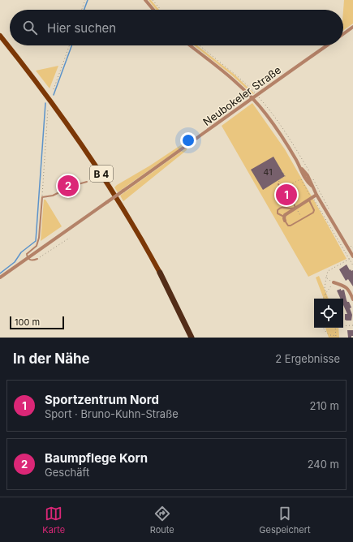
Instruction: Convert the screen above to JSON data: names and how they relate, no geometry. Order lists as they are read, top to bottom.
{
  "streets": {
    "highway": ["B 4"],
    "street": ["Neubokeler Straße"]
  },
  "house_numbers": ["41"],
  "scale_bar": "100 m",
  "page": {
    "search": "Hier suchen",
    "pins": ["2", "1"],
    "scale": "100 m",
    "heading": ["In der Nähe", "2 Ergebnisse"],
    "list": [
      {
        "mark": "1",
        "name": "Sportzentrum Nord",
        "note": "Sport · Bruno-Kuhn-Straße",
        "value": "210 m"
      },
      {
        "mark": "2",
        "name": "Baumpflege Korn",
        "note": "Geschäft",
        "value": "240 m"
      }
    ],
    "nav": ["Karte", "Route", "Gespeichert"]
  }
}
